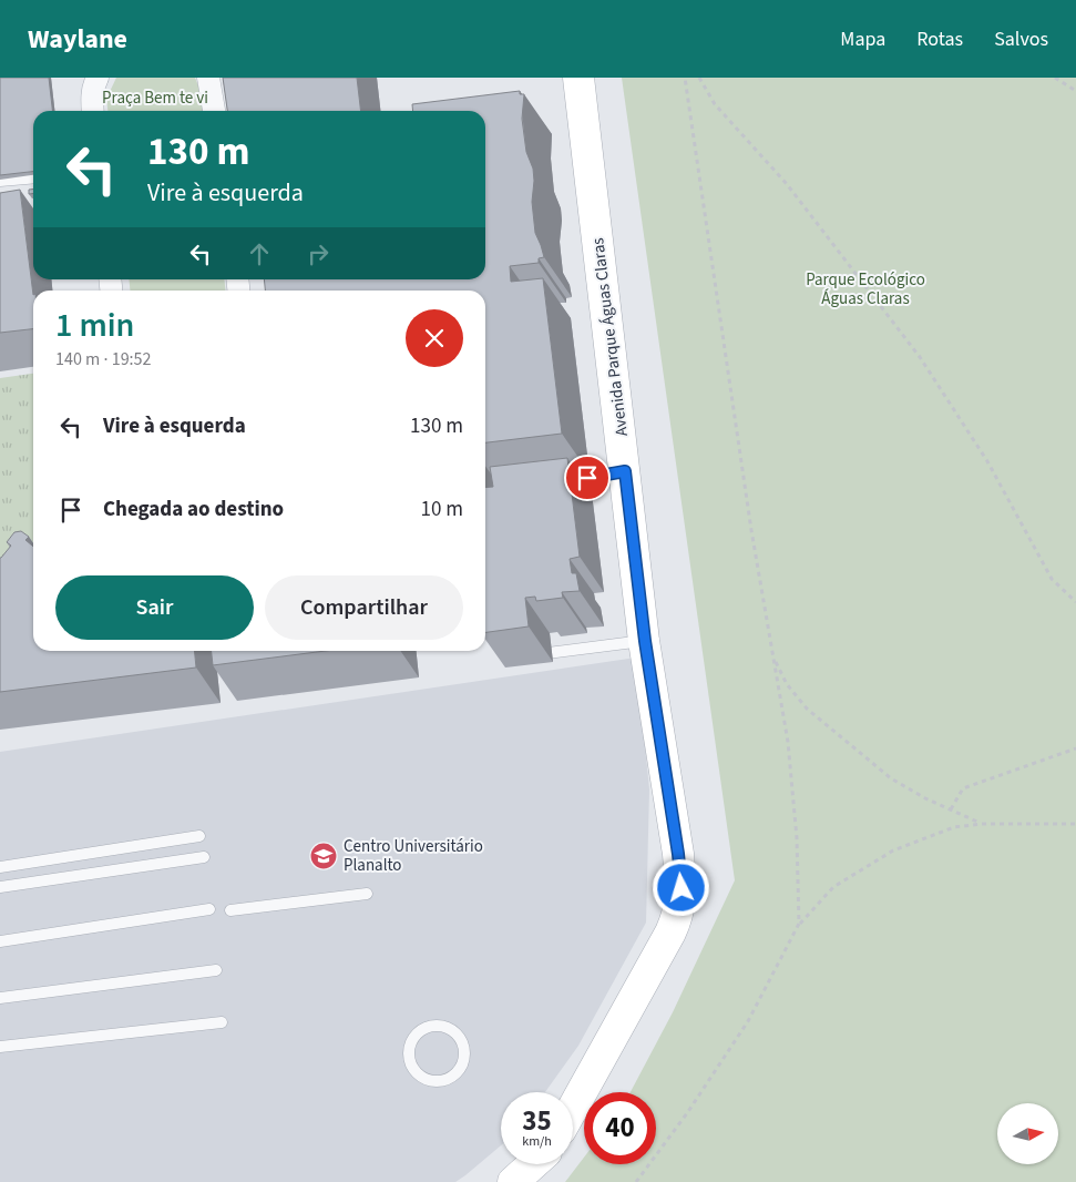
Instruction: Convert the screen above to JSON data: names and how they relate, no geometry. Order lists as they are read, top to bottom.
{
  "streets": {
    "street": ["Avenida Parque Águas Claras"]
  },
  "parks": ["Praça Bem te vi", "Parque Ecológico Águas Claras"],
  "places": {
    "school or university": ["Centro Universitário Planalto"]
  },
  "north": "right",
  "page": {
    "header": "Waylane",
    "nav": ["Mapa", "Rotas", "Salvos"],
    "turn": ["130 m", "Vire à esquerda"],
    "heading": ["1 min", "140 m · 19:52"],
    "list": [
      {
        "name": "Vire à esquerda",
        "value": "130 m"
      },
      {
        "name": "Chegada ao destino",
        "value": "10 m"
      }
    ],
    "buttons": ["Sair", "Compartilhar"],
    "speed": "35 km/h",
    "limit": "40"
  }
}
